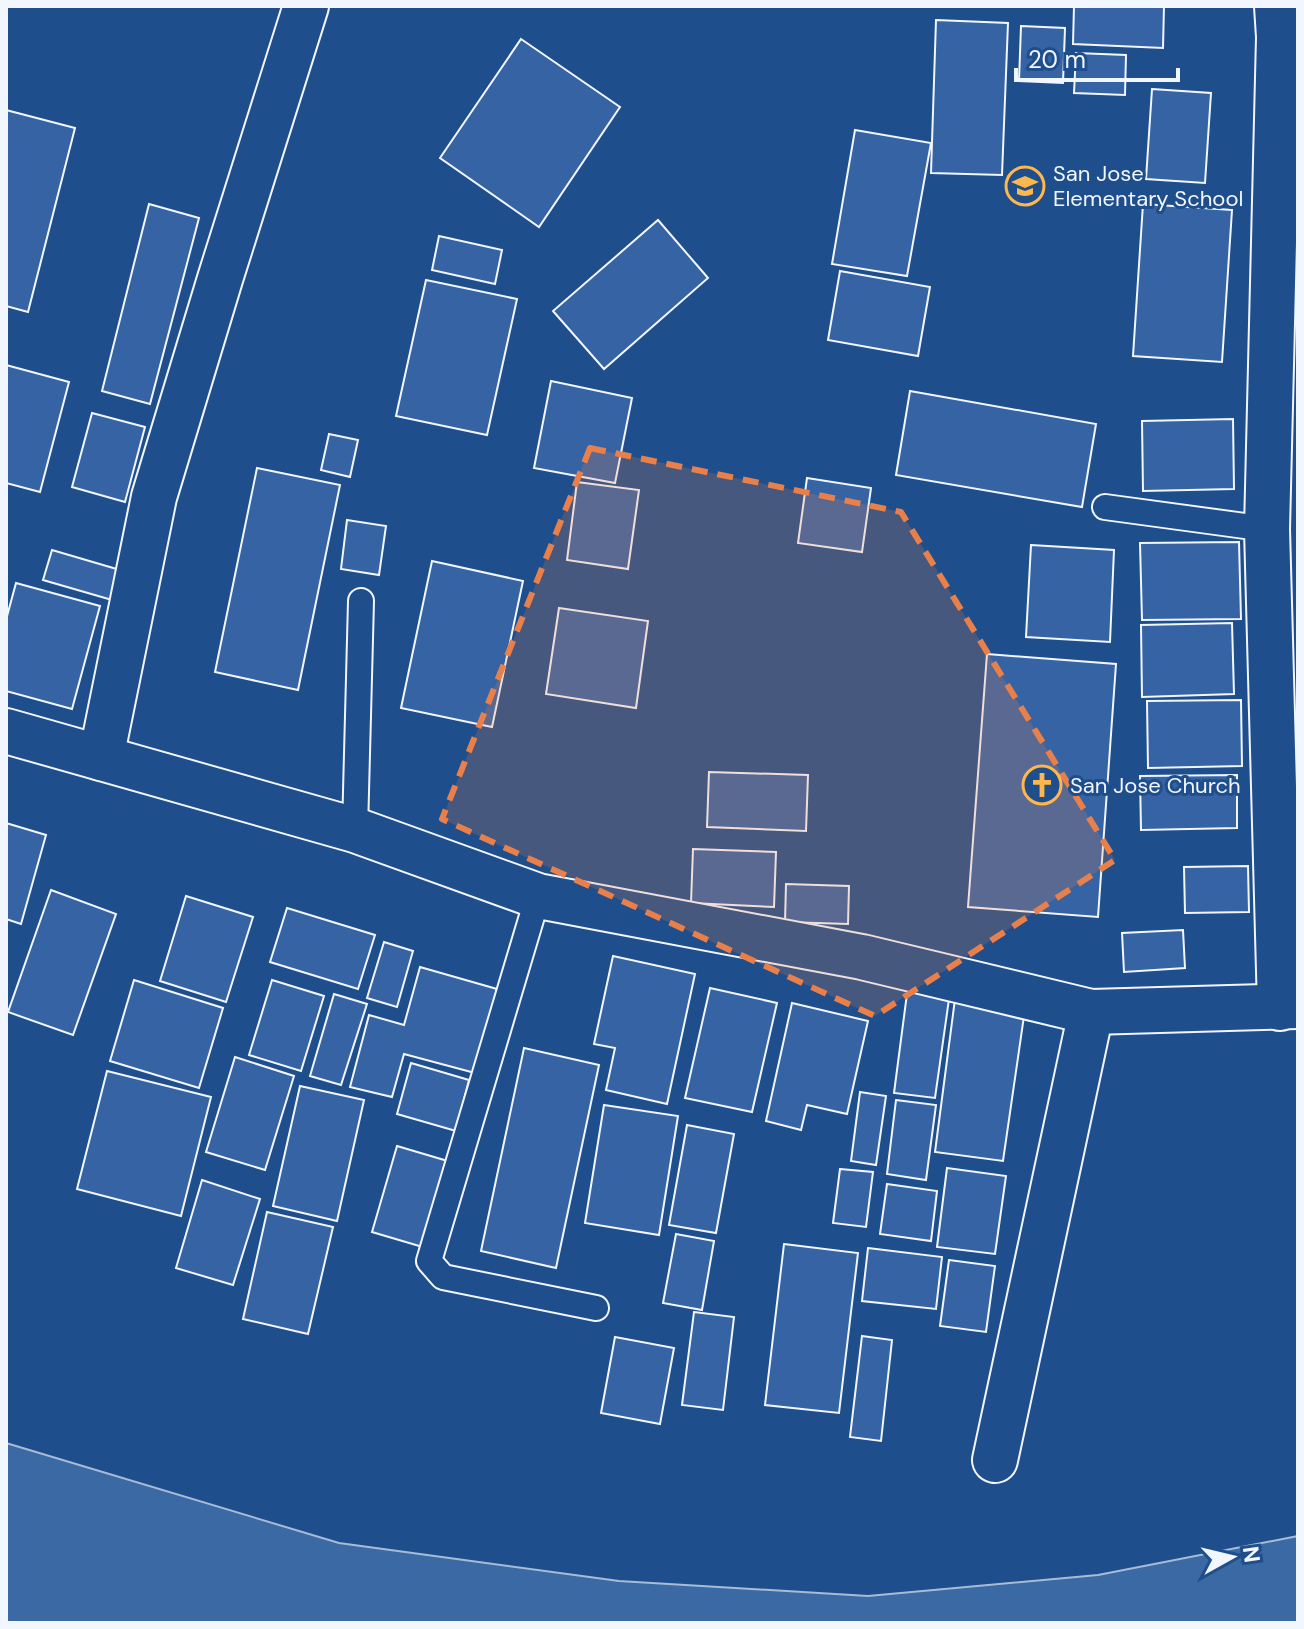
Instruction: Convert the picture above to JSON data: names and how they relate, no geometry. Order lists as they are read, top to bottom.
{
  "places": {
    "school or university": ["San Jose Elementary School"],
    "church": ["San Jose Church"]
  },
  "scale_bar": "20 m",
  "north": "right"
}
